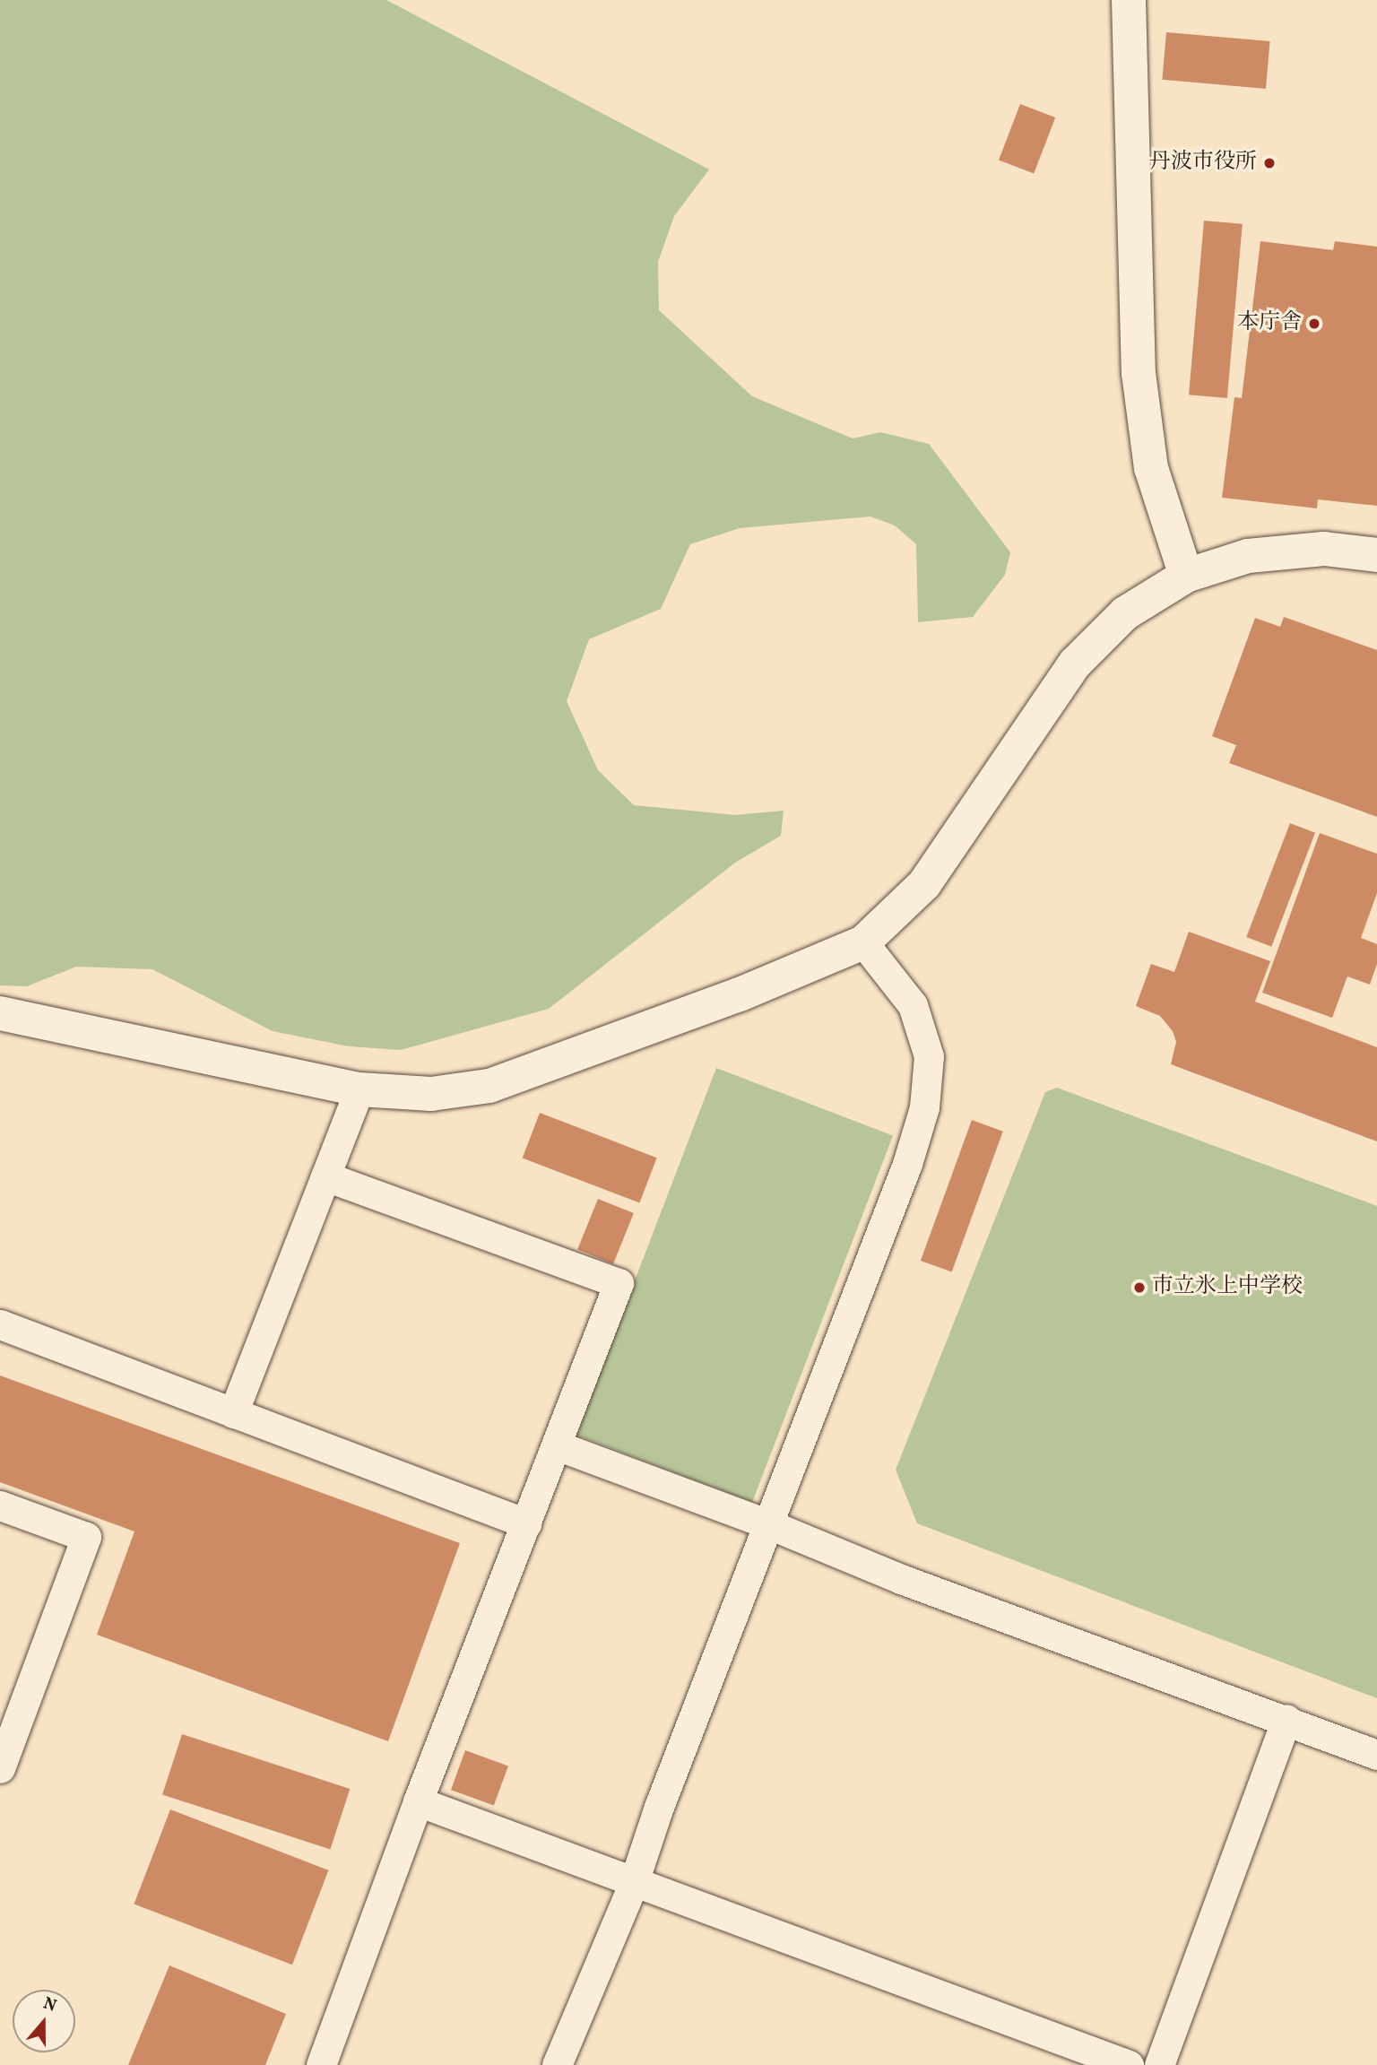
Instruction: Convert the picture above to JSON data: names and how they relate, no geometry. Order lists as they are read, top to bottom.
{
  "places": ["丹波市役所", "本庁舎", "市立氷上中学校"],
  "north": "top"
}
